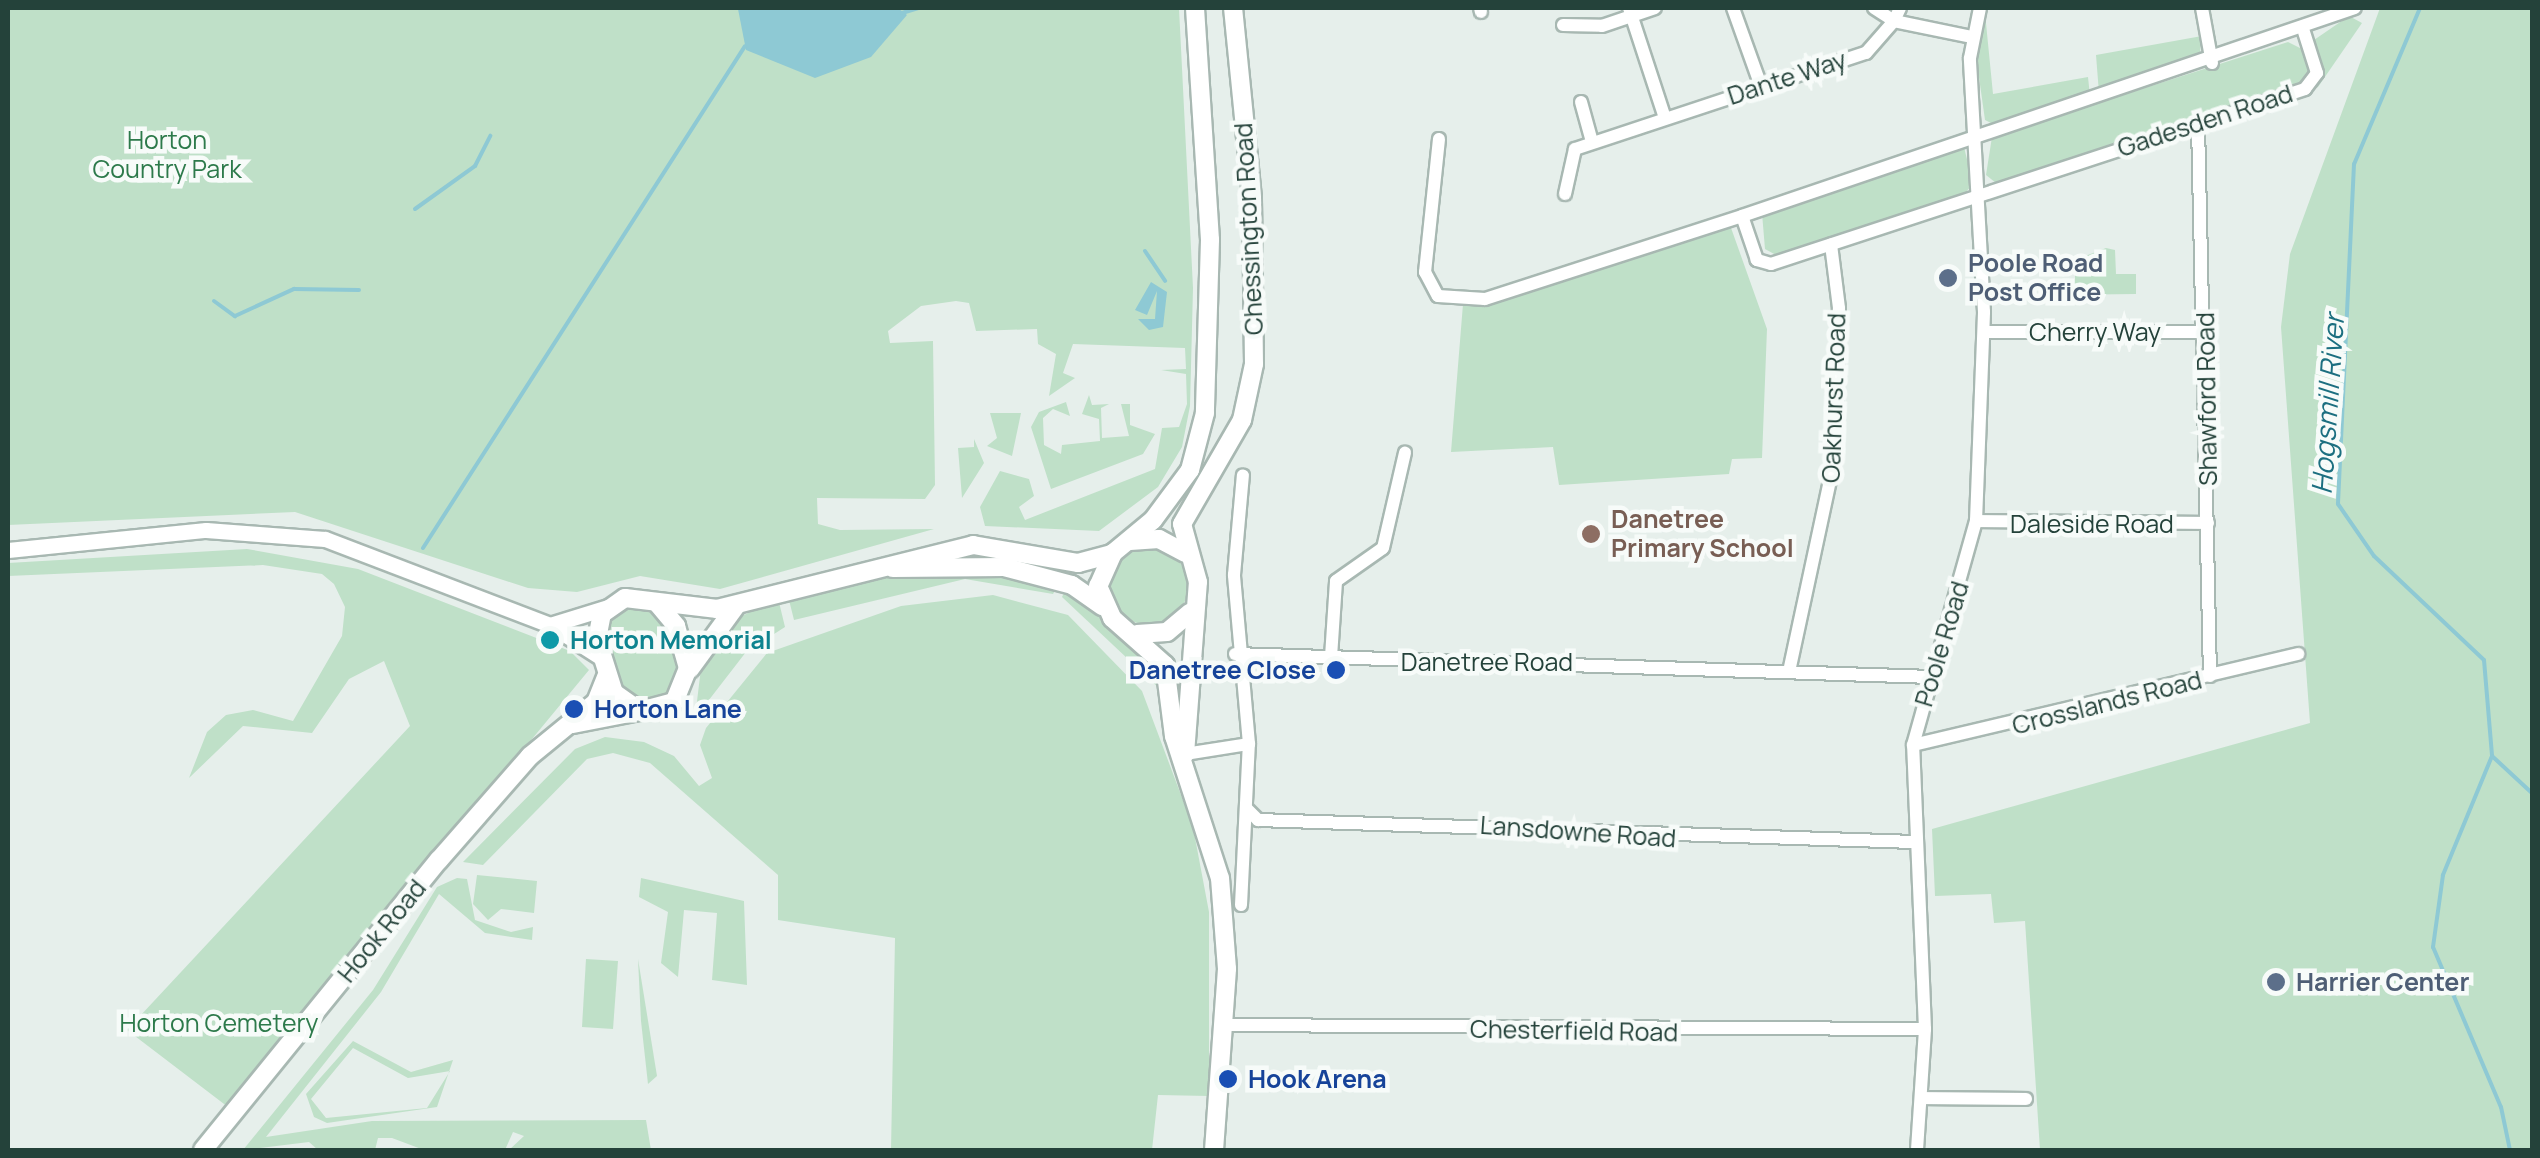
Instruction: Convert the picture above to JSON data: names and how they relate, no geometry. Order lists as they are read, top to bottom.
{
  "streets": {
    "main road": ["Chessington Road", "Hook Road"],
    "street": [
      "Dante Way",
      "Gadesden Road",
      "Cherry Way",
      "Oakhurst Road",
      "Shawford Road",
      "Daleside Road",
      "Poole Road",
      "Danetree Road",
      "Crosslands Road",
      "Lansdowne Road",
      "Chesterfield Road"
    ]
  },
  "crossings": [
    ["Gadesden Road", "Oakhurst Road"],
    ["Gadesden Road", "Shawford Road"],
    ["Gadesden Road", "Poole Road"],
    ["Chessington Road", "Chesterfield Road"],
    ["Cherry Way", "Shawford Road"],
    ["Cherry Way", "Poole Road"],
    ["Oakhurst Road", "Danetree Road"],
    ["Shawford Road", "Daleside Road"],
    ["Shawford Road", "Crosslands Road"],
    ["Daleside Road", "Poole Road"],
    ["Poole Road", "Danetree Road"],
    ["Poole Road", "Crosslands Road"],
    ["Poole Road", "Lansdowne Road"],
    ["Poole Road", "Chesterfield Road"]
  ],
  "water": ["Hogsmill River"],
  "parks": ["Horton Country Park", "Horton Cemetery"],
  "places": [
    "Poole Road Post Office",
    "Danetree Primary School",
    "Horton Memorial",
    "Danetree Close",
    "Horton Lane",
    "Harrier Center",
    "Hook Arena"
  ]
}
